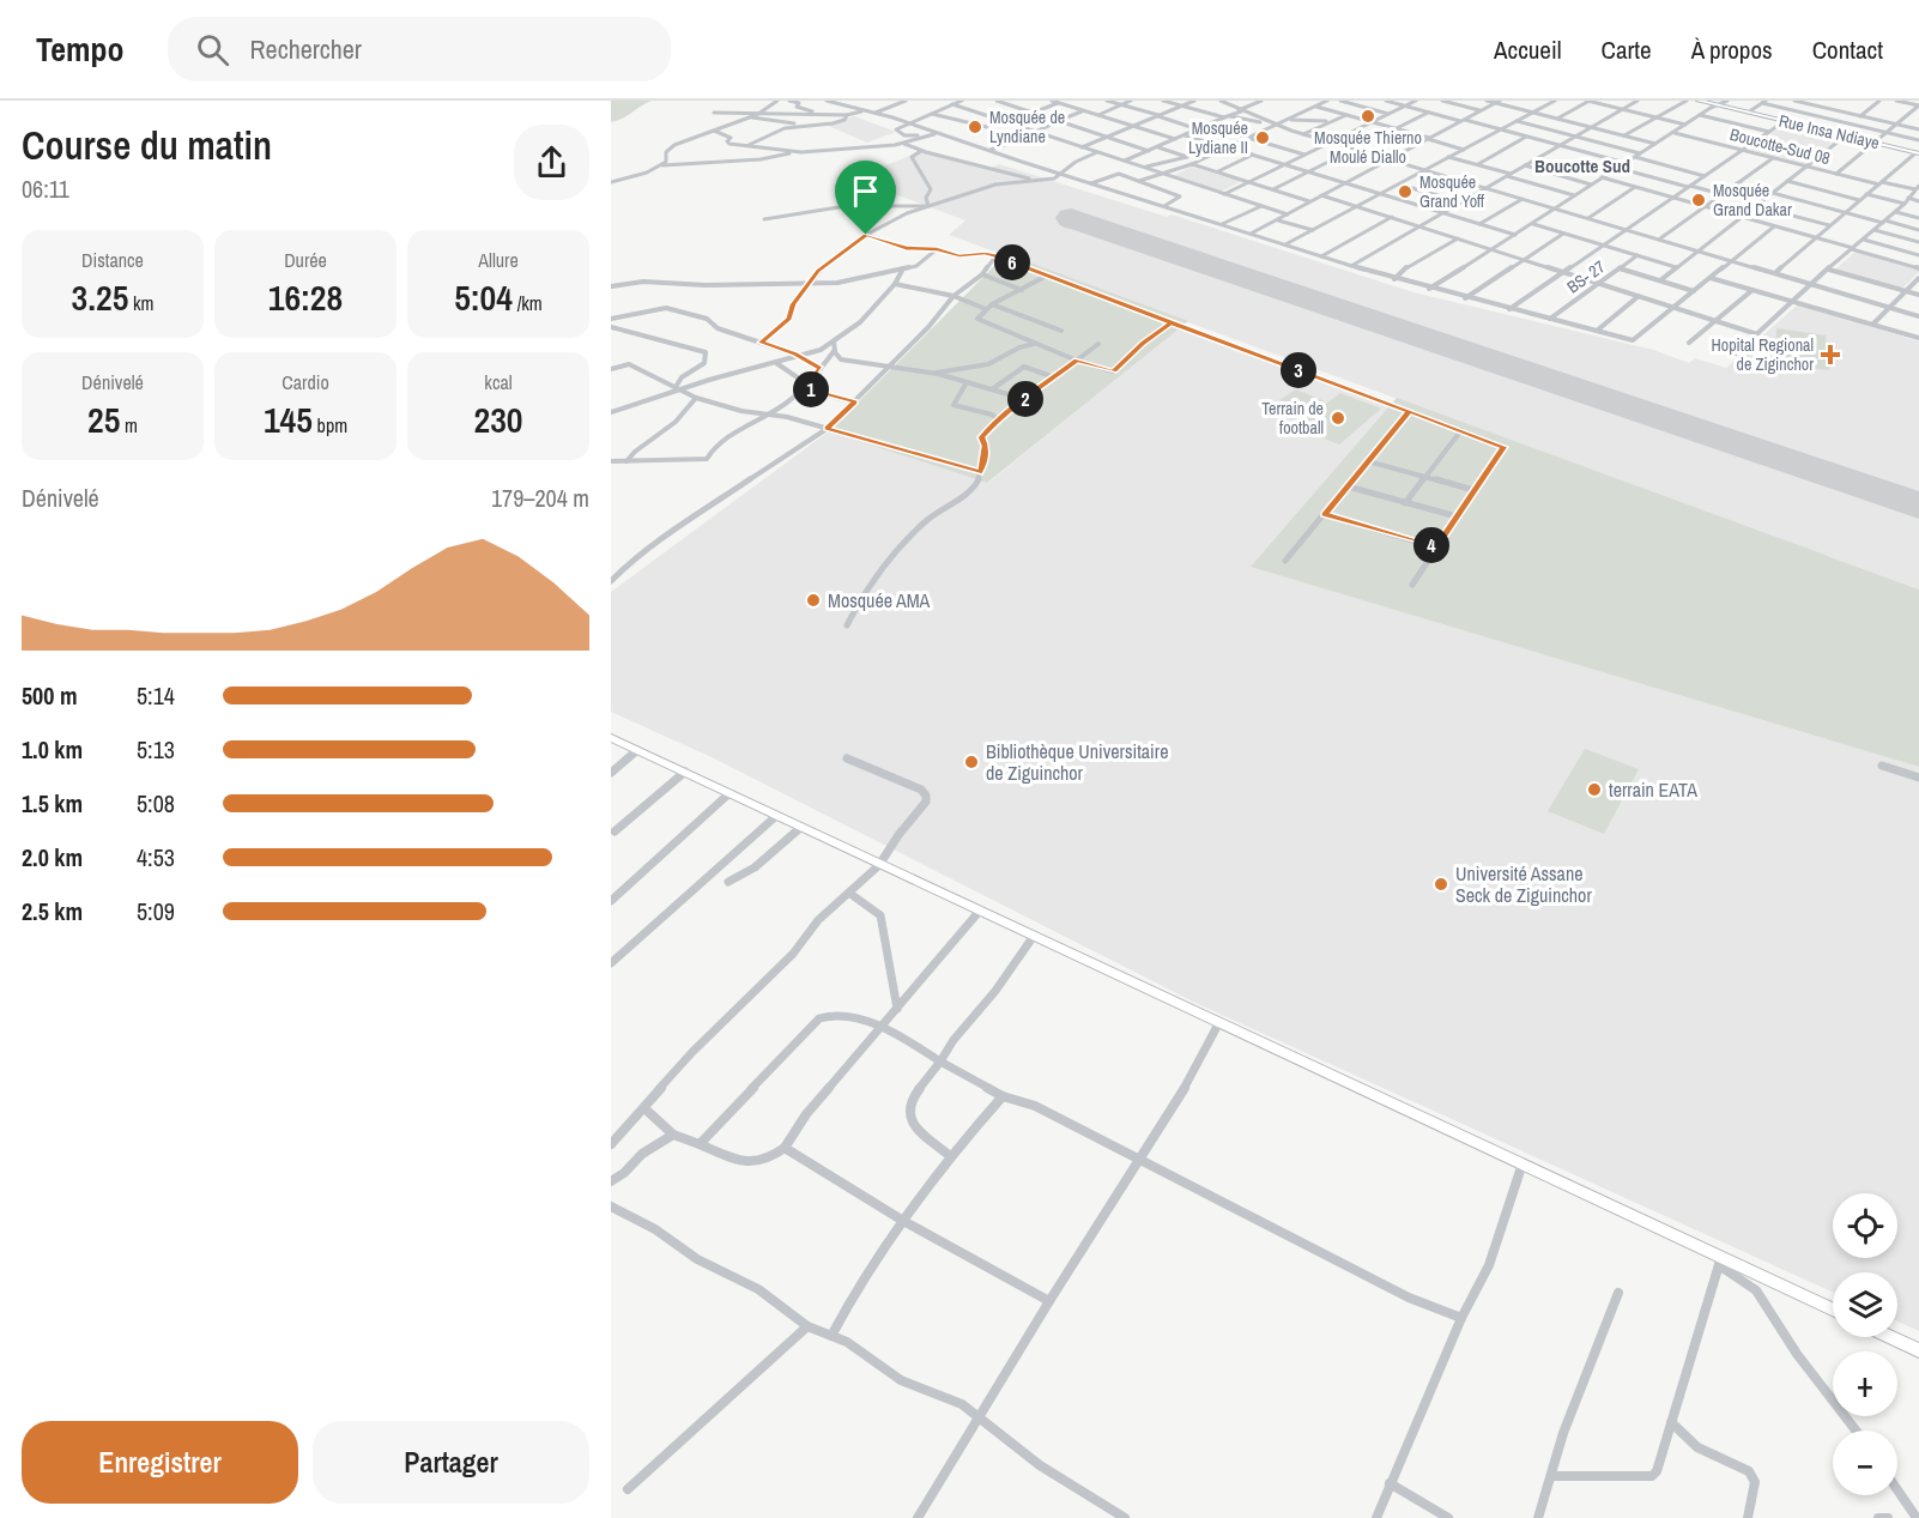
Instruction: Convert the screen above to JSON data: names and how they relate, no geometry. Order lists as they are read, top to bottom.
{
  "streets": {
    "street": ["Rue Insa Ndiaye", "Boucotte-Sud 08", "BS- 27"]
  },
  "districts": ["Boucotte Sud"],
  "places": {
    "other": [
      "Mosquée Thierno Moulé Diallo",
      "Mosquée de Lyndiane",
      "Mosquée Lydiane II",
      "Mosquée Grand Yoff",
      "Mosquée Grand Dakar",
      "Terrain de football",
      "Mosquée AMA",
      "Bibliothèque Universitaire de Ziguinchor",
      "terrain EATA",
      "Université Assane Seck de Ziguinchor"
    ],
    "health": ["Hopital Regional de Ziginchor"]
  },
  "page": {
    "header": "Tempo",
    "search": "Rechercher",
    "nav": [
      "Accueil",
      "Carte",
      "À propos",
      "Contact"
    ],
    "heading": ["Course du matin", "06:11"],
    "stats": [
      ["Distance", "3.25 km"],
      ["Durée", "16:28"],
      ["Allure", "5:04 /km"],
      ["Dénivelé", "25 m"],
      ["Cardio", "145 bpm"],
      ["kcal", "230"]
    ],
    "pins": [
      "6",
      "3",
      "1",
      "2",
      "4"
    ],
    "chart": ["Dénivelé", "179–204 m"],
    "list": [
      {
        "name": "500 m",
        "note": "5:14"
      },
      {
        "name": "1.0 km",
        "note": "5:13"
      },
      {
        "name": "1.5 km",
        "note": "5:08"
      },
      {
        "name": "2.0 km",
        "note": "4:53"
      },
      {
        "name": "2.5 km",
        "note": "5:09"
      }
    ],
    "map_buttons": ["+", "−"],
    "buttons": ["Enregistrer", "Partager"]
  }
}
